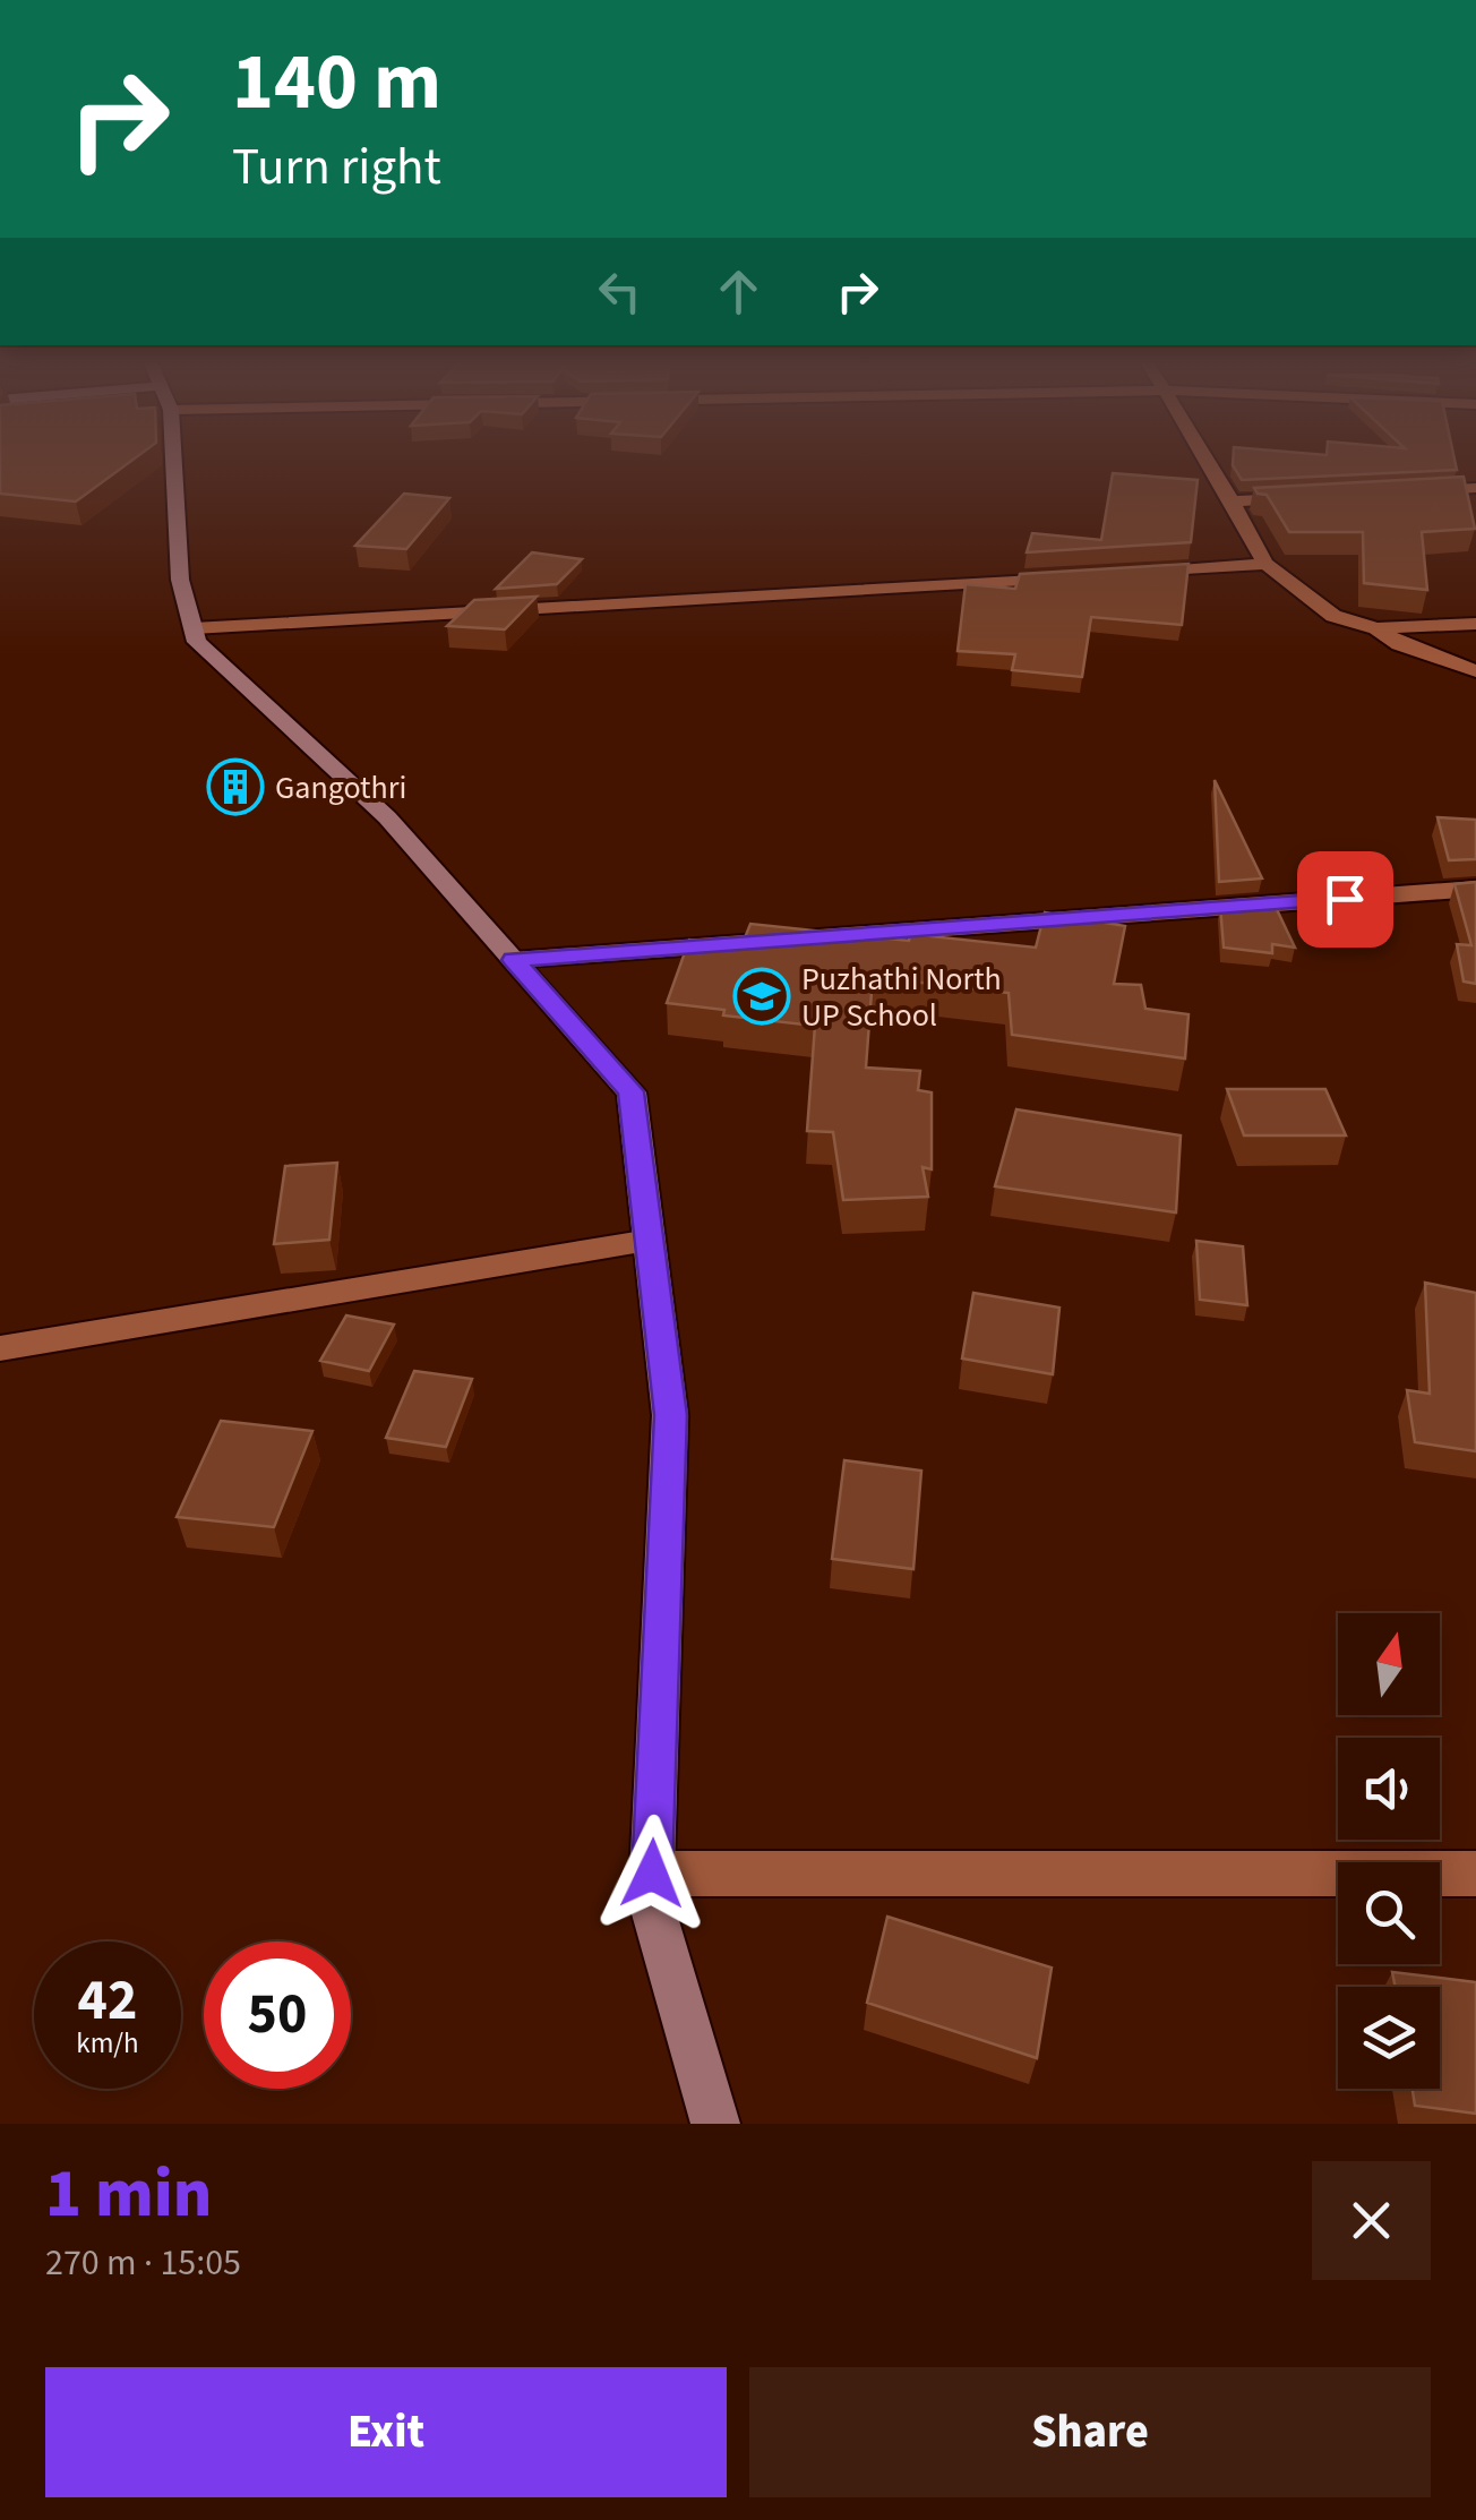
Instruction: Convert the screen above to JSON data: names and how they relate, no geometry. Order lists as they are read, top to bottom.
{
  "places": {
    "building": ["Gangothri"],
    "school or university": ["Puzhathi North UP School"]
  },
  "north": "top",
  "page": {
    "turn": ["140 m", "Turn right"],
    "speed": "42 km/h",
    "limit": "50",
    "heading": ["1 min", "270 m · 15:05"],
    "buttons": ["Exit", "Share"]
  }
}
